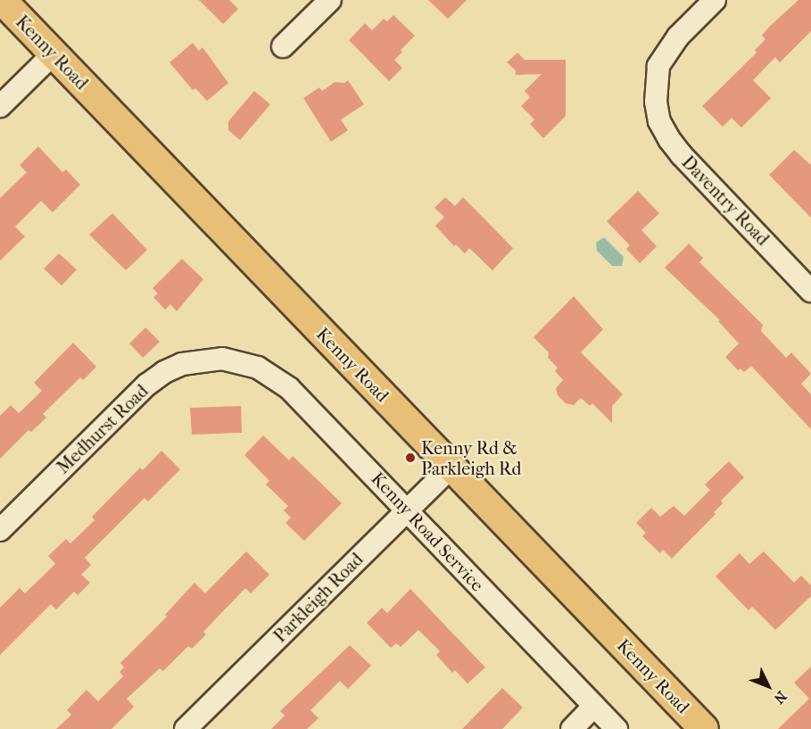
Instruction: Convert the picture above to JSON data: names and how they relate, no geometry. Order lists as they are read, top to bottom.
{
  "streets": {
    "main road": ["Kenny Road"],
    "street": [
      "Daventry Road",
      "Medhurst Road",
      "Kenny Road Service",
      "Parkleigh Road"
    ]
  },
  "crossings": [
    ["Kenny Road", "Parkleigh Road"],
    ["Medhurst Road", "Kenny Road Service"],
    ["Kenny Road Service", "Parkleigh Road"]
  ],
  "places": ["Kenny Rd & Parkleigh Rd"],
  "north": "bottom right"
}
